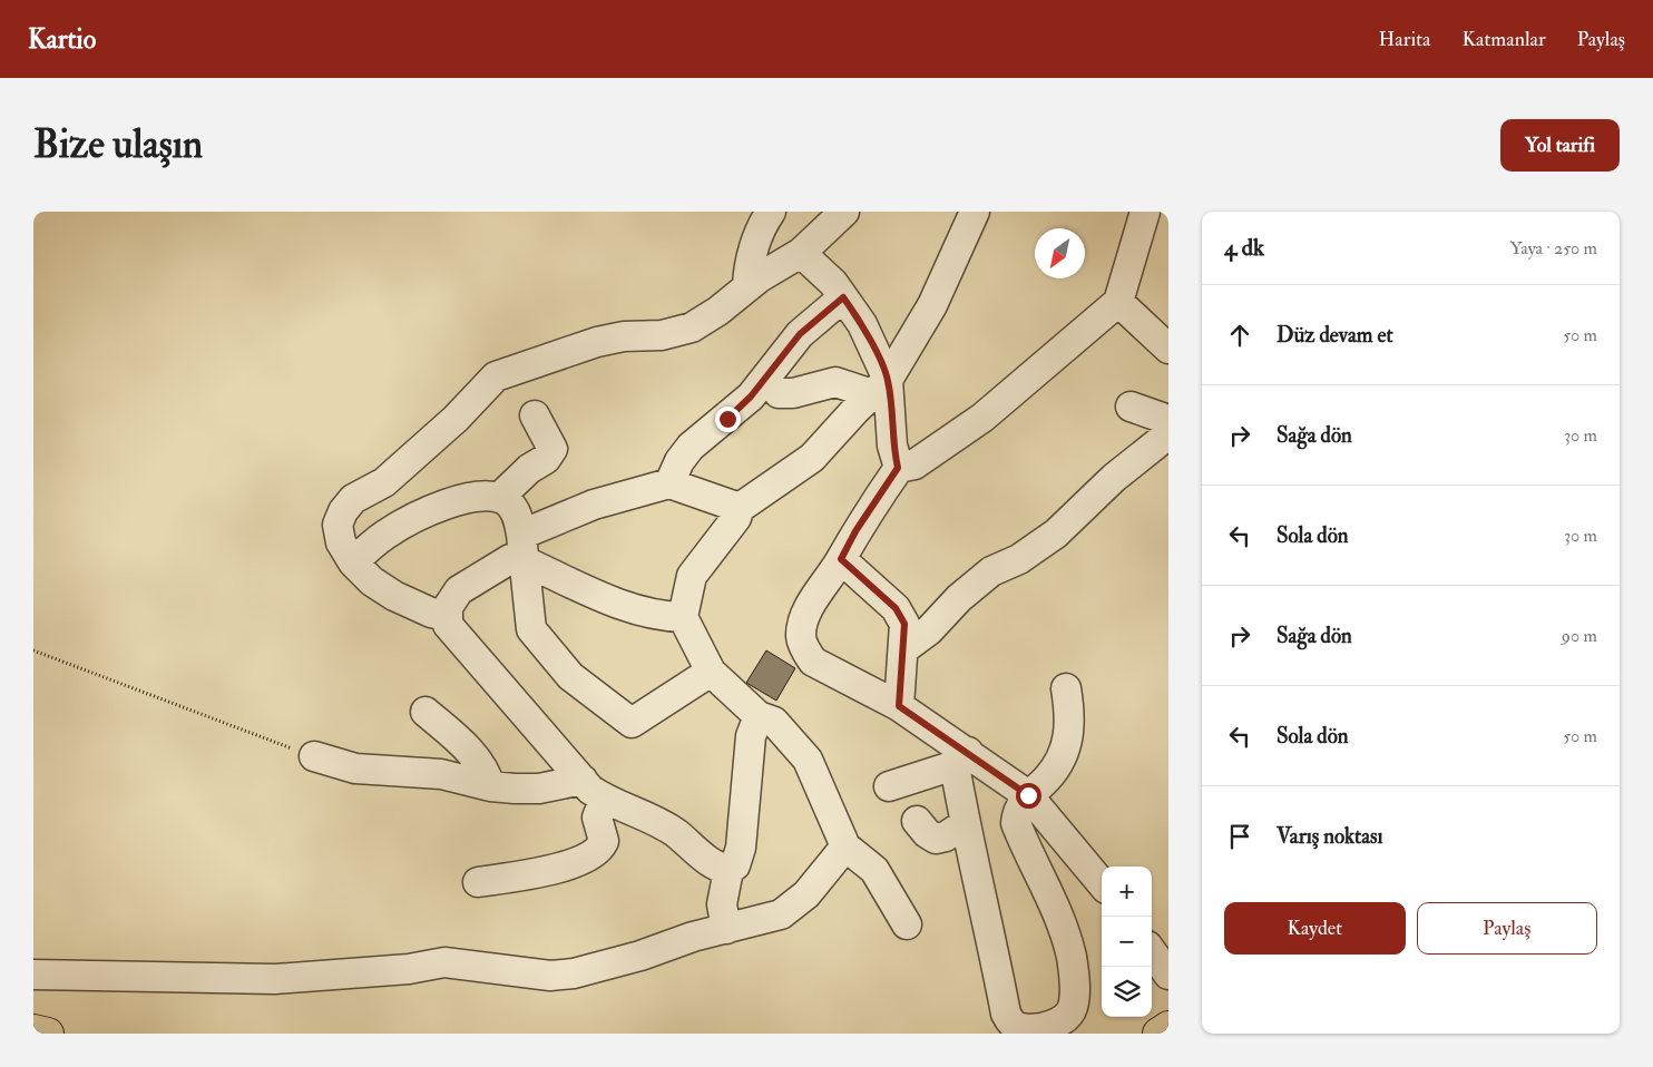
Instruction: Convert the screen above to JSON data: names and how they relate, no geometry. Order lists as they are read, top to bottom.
{
  "north": "bottom left",
  "page": {
    "header": "Kartio",
    "nav": ["Harita", "Katmanlar", "Paylaş"],
    "buttons": [
      "Yol tarifi",
      ["Kaydet", "Paylaş"]
    ],
    "title": "Bize ulaşın",
    "heading": ["4 dk", "Yaya · 250 m"],
    "list": [
      ["Düz devam et", "50 m"],
      ["Sağa dön", "30 m"],
      ["Sola dön", "30 m"],
      ["Sağa dön", "90 m"],
      ["Sola dön", "50 m"],
      "Varış noktası"
    ],
    "map_buttons": ["+", "−"]
  }
}
